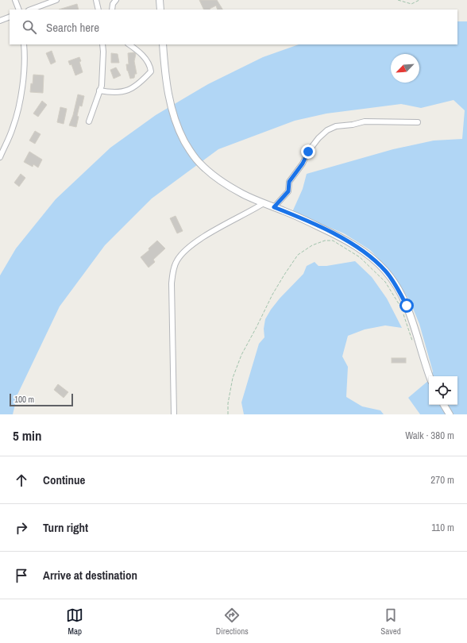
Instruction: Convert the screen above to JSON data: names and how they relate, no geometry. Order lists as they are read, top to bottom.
{
  "scale_bar": "100 m",
  "north": "bottom left",
  "page": {
    "search": "Search here",
    "scale": "100 m",
    "heading": ["5 min", "Walk · 380 m"],
    "list": [
      ["Continue", "270 m"],
      ["Turn right", "110 m"],
      "Arrive at destination"
    ],
    "nav": ["Map", "Directions", "Saved"]
  }
}
